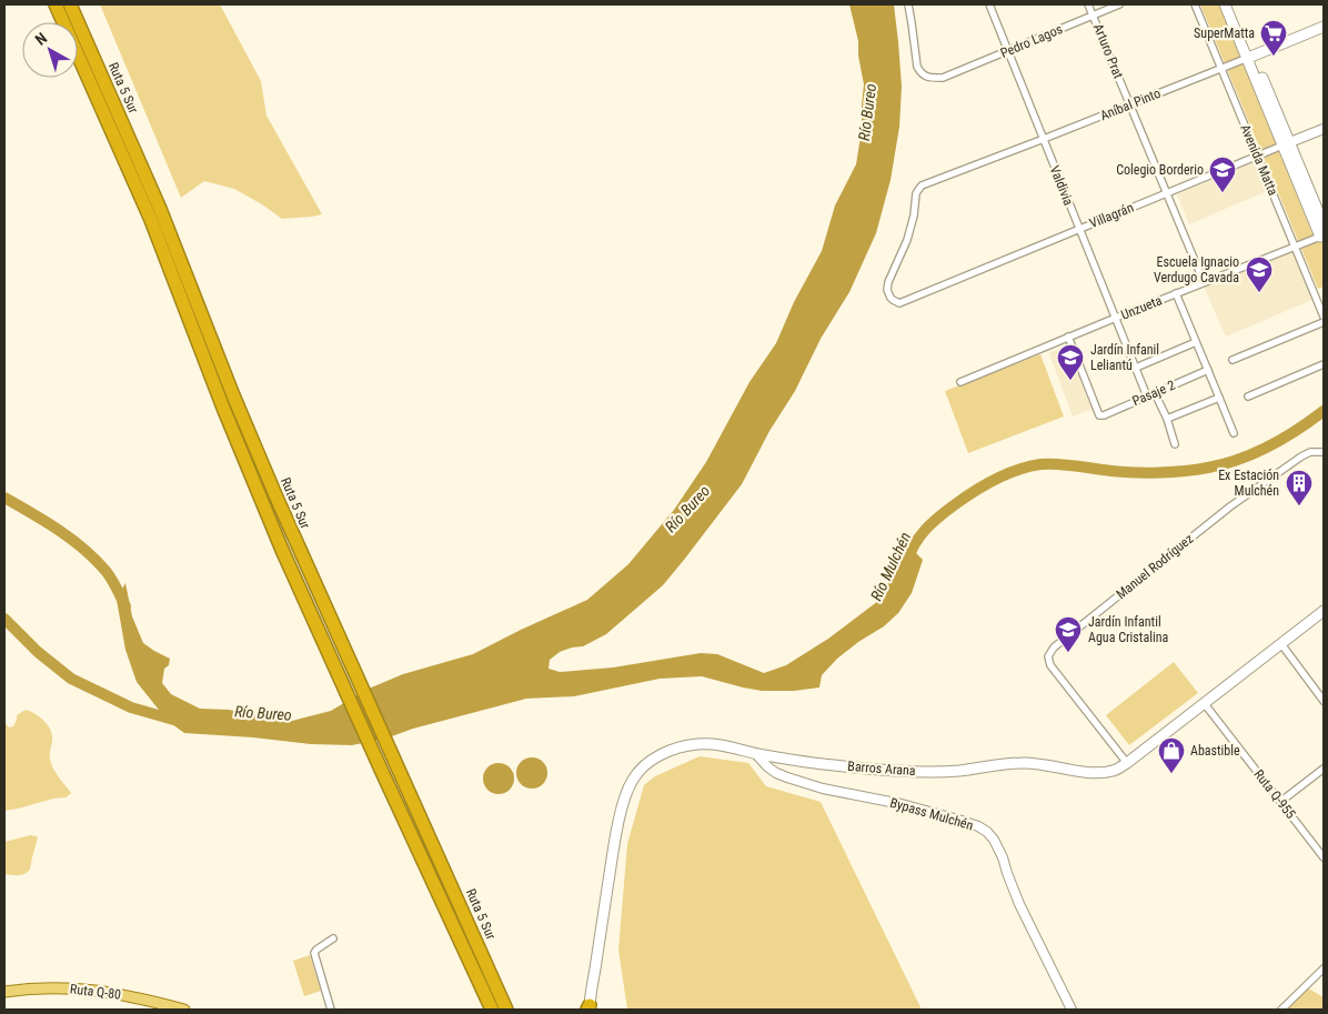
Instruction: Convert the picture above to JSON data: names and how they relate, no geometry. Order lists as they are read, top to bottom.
{
  "streets": {
    "highway": ["Ruta 5 Sur"],
    "main road": [
      "Aníbal Pinto",
      "Avenida Matta",
      "Barros Arana",
      "Ruta Q-80"
    ],
    "street": [
      "Pedro Lagos",
      "Arturo Prat",
      "Valdivia",
      "Villagrán",
      "Unzueta",
      "Pasaje 2",
      "Manuel Rodríguez",
      "Ruta Q-955",
      "Bypass Mulchén"
    ]
  },
  "crossings": [
    ["Pedro Lagos", "Arturo Prat"],
    ["Pedro Lagos", "Valdivia"],
    ["Arturo Prat", "Aníbal Pinto"],
    ["Arturo Prat", "Villagrán"],
    ["Arturo Prat", "Unzueta"],
    ["Aníbal Pinto", "Avenida Matta"],
    ["Aníbal Pinto", "Valdivia"],
    ["Aníbal Pinto", "Villagrán"],
    ["Avenida Matta", "Villagrán"],
    ["Avenida Matta", "Unzueta"],
    ["Valdivia", "Villagrán"],
    ["Valdivia", "Unzueta"],
    ["Valdivia", "Pasaje 2"],
    ["Unzueta", "Pasaje 2"],
    ["Manuel Rodríguez", "Barros Arana"],
    ["Barros Arana", "Ruta Q-955"],
    ["Barros Arana", "Bypass Mulchén"]
  ],
  "water": ["Río Bureo", "Río Mulchén"],
  "places": {
    "supermarket": ["SuperMatta"],
    "school or university": [
      "Colegio Borderio",
      "Escuela Ignacio Verdugo Cavada",
      "Jardín Infanil Leliantú",
      "Jardín Infantil Agua Cristalina"
    ],
    "building": ["Ex Estación Mulchén"],
    "shop": ["Abastible"]
  },
  "north": "top left"
}
